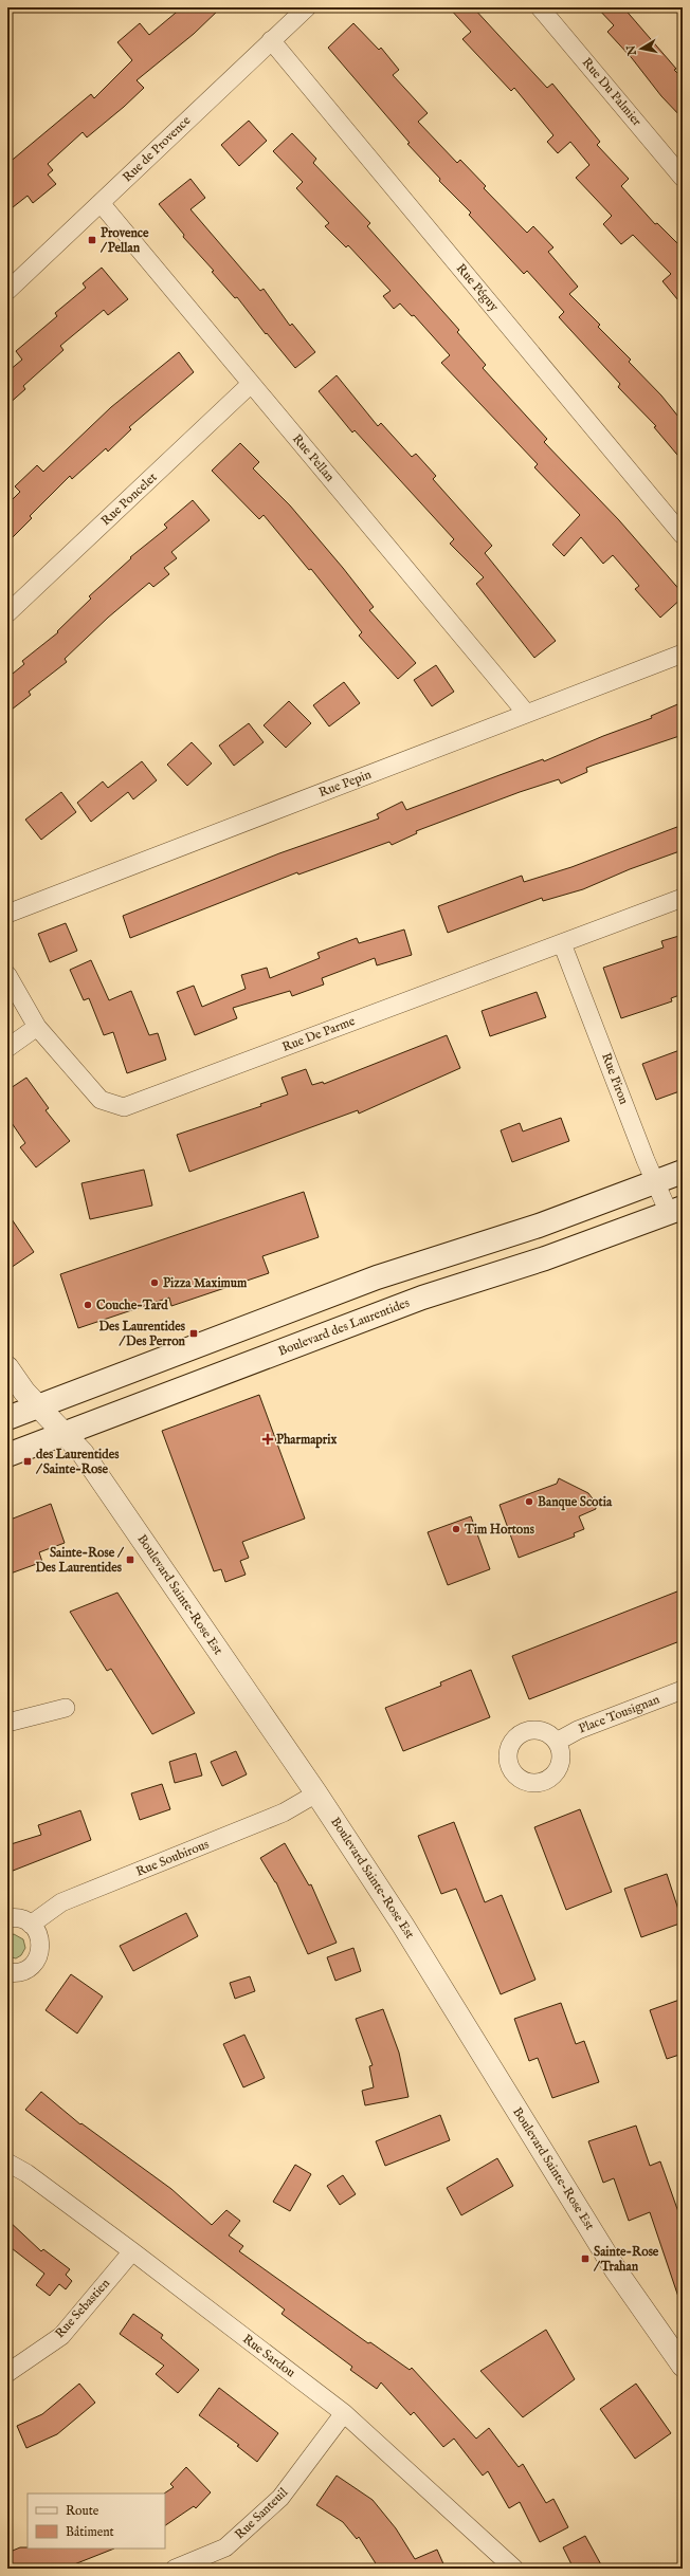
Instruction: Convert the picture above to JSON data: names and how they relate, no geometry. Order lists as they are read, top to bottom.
{
  "streets": {
    "main road": ["Boulevard des Laurentides"],
    "street": [
      "Rue Du Palmier",
      "Rue de Provence",
      "Rue Péguy",
      "Rue Pellan",
      "Rue Poncelet",
      "Rue Pepin",
      "Rue De Parme",
      "Rue Piron",
      "Boulevard Sainte-Rose Est",
      "Place Tousignan",
      "Rue Soubirous",
      "Rue Sebastien",
      "Rue Sardou",
      "Rue Santeuil"
    ]
  },
  "crossings": [
    ["Rue de Provence", "Rue Péguy"],
    ["Rue de Provence", "Rue Pellan"],
    ["Rue Pellan", "Rue Poncelet"],
    ["Rue Pellan", "Rue Pepin"],
    ["Rue De Parme", "Rue Piron"],
    ["Rue Piron", "Boulevard des Laurentides"],
    ["Boulevard des Laurentides", "Boulevard Sainte-Rose Est"],
    ["Boulevard Sainte-Rose Est", "Rue Soubirous"],
    ["Rue Sebastien", "Rue Sardou"],
    ["Rue Sardou", "Rue Santeuil"]
  ],
  "places": {
    "transit": [
      "Provence / Pellan",
      "Des Laurentides / Des Perron",
      "des Laurentides / Sainte-Rose",
      "Sainte-Rose / Des Laurentides",
      "Sainte-Rose / Trahan"
    ],
    "other": [
      "Pizza Maximum",
      "Couche-Tard",
      "Banque Scotia",
      "Tim Hortons"
    ],
    "health": ["Pharmaprix"]
  },
  "legend": ["Route", "Bâtiment"],
  "north": "left"
}
